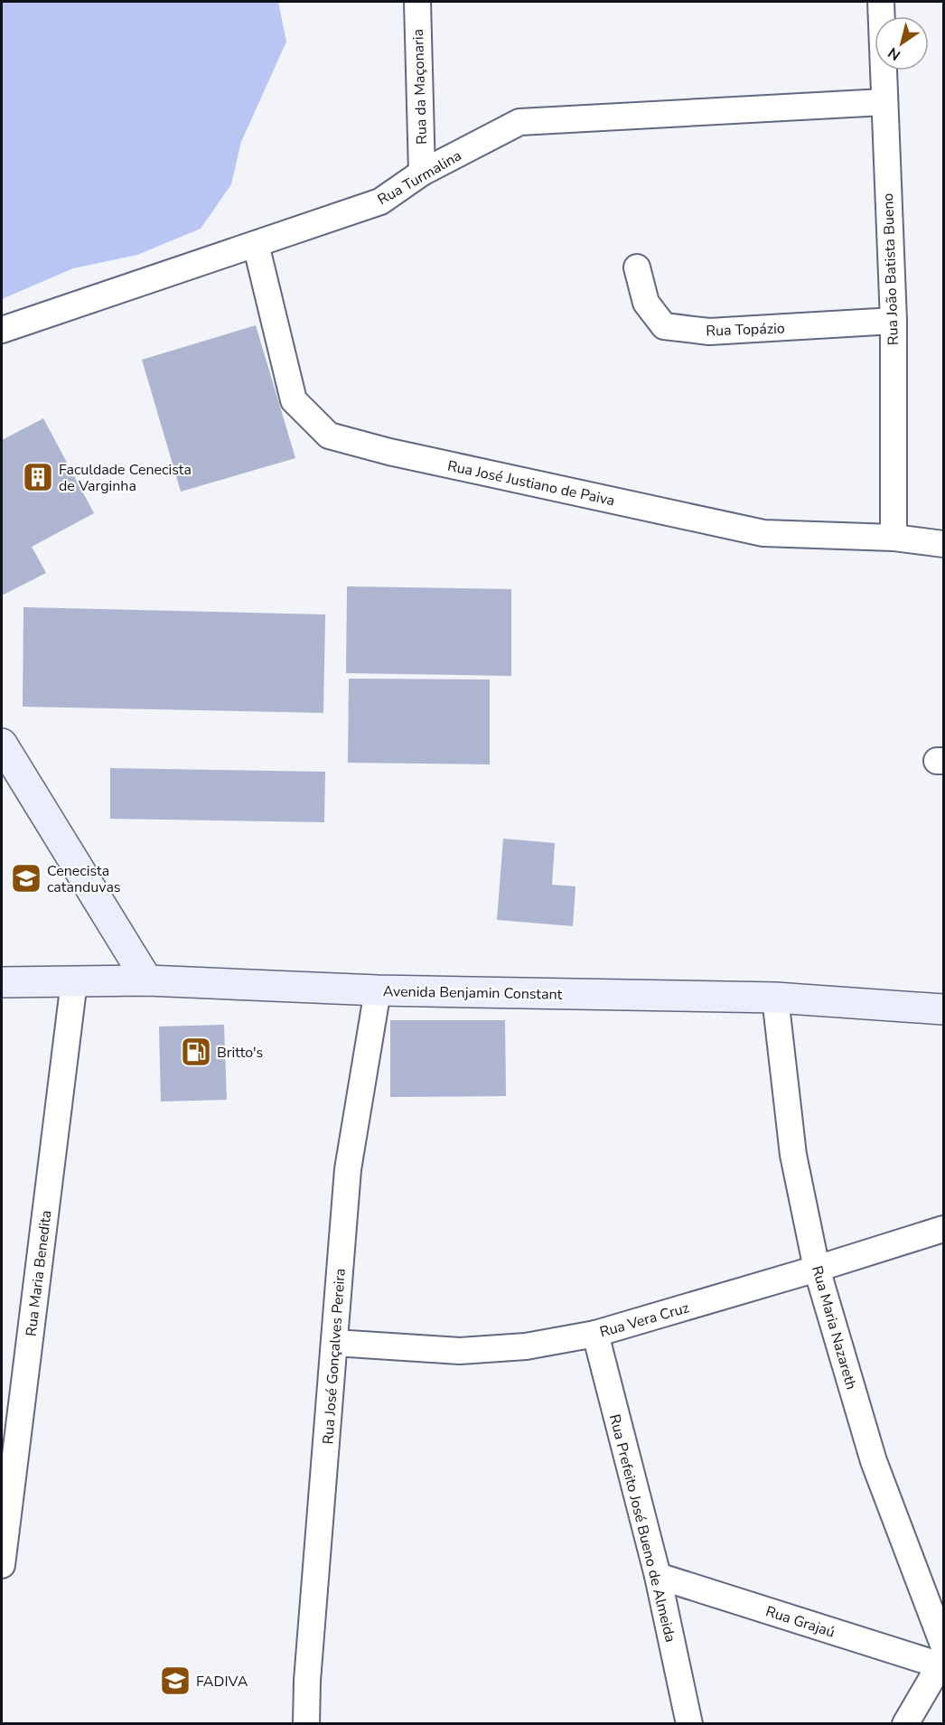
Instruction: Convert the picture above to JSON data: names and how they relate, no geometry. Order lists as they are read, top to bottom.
{
  "streets": {
    "main road": ["Avenida Benjamin Constant"],
    "street": [
      "Rua da Maçonaria",
      "Rua Turmalina",
      "Rua João Batista Bueno",
      "Rua Topázio",
      "Rua José Justiano de Paiva",
      "Rua Maria Benedita",
      "Rua Vera Cruz",
      "Rua Maria Nazareth",
      "Rua José Gonçalves Pereira",
      "Rua Prefeito José Bueno de Almeida",
      "Rua Grajaú"
    ]
  },
  "crossings": [
    ["Rua da Maçonaria", "Rua Turmalina"],
    ["Rua Turmalina", "Rua João Batista Bueno"],
    ["Rua Turmalina", "Rua José Justiano de Paiva"],
    ["Rua João Batista Bueno", "Rua Topázio"],
    ["Rua João Batista Bueno", "Rua José Justiano de Paiva"],
    ["Avenida Benjamin Constant", "Rua Maria Benedita"],
    ["Avenida Benjamin Constant", "Rua Maria Nazareth"],
    ["Avenida Benjamin Constant", "Rua José Gonçalves Pereira"],
    ["Rua Vera Cruz", "Rua Maria Nazareth"],
    ["Rua Vera Cruz", "Rua José Gonçalves Pereira"],
    ["Rua Vera Cruz", "Rua Prefeito José Bueno de Almeida"],
    ["Rua Maria Nazareth", "Rua Grajaú"],
    ["Rua Prefeito José Bueno de Almeida", "Rua Grajaú"]
  ],
  "places": {
    "building": ["Faculdade Cenecista de Varginha"],
    "school or university": ["Cenecista catanduvas", "FADIVA"],
    "fuel station": ["Britto's"]
  },
  "north": "bottom left"
}
